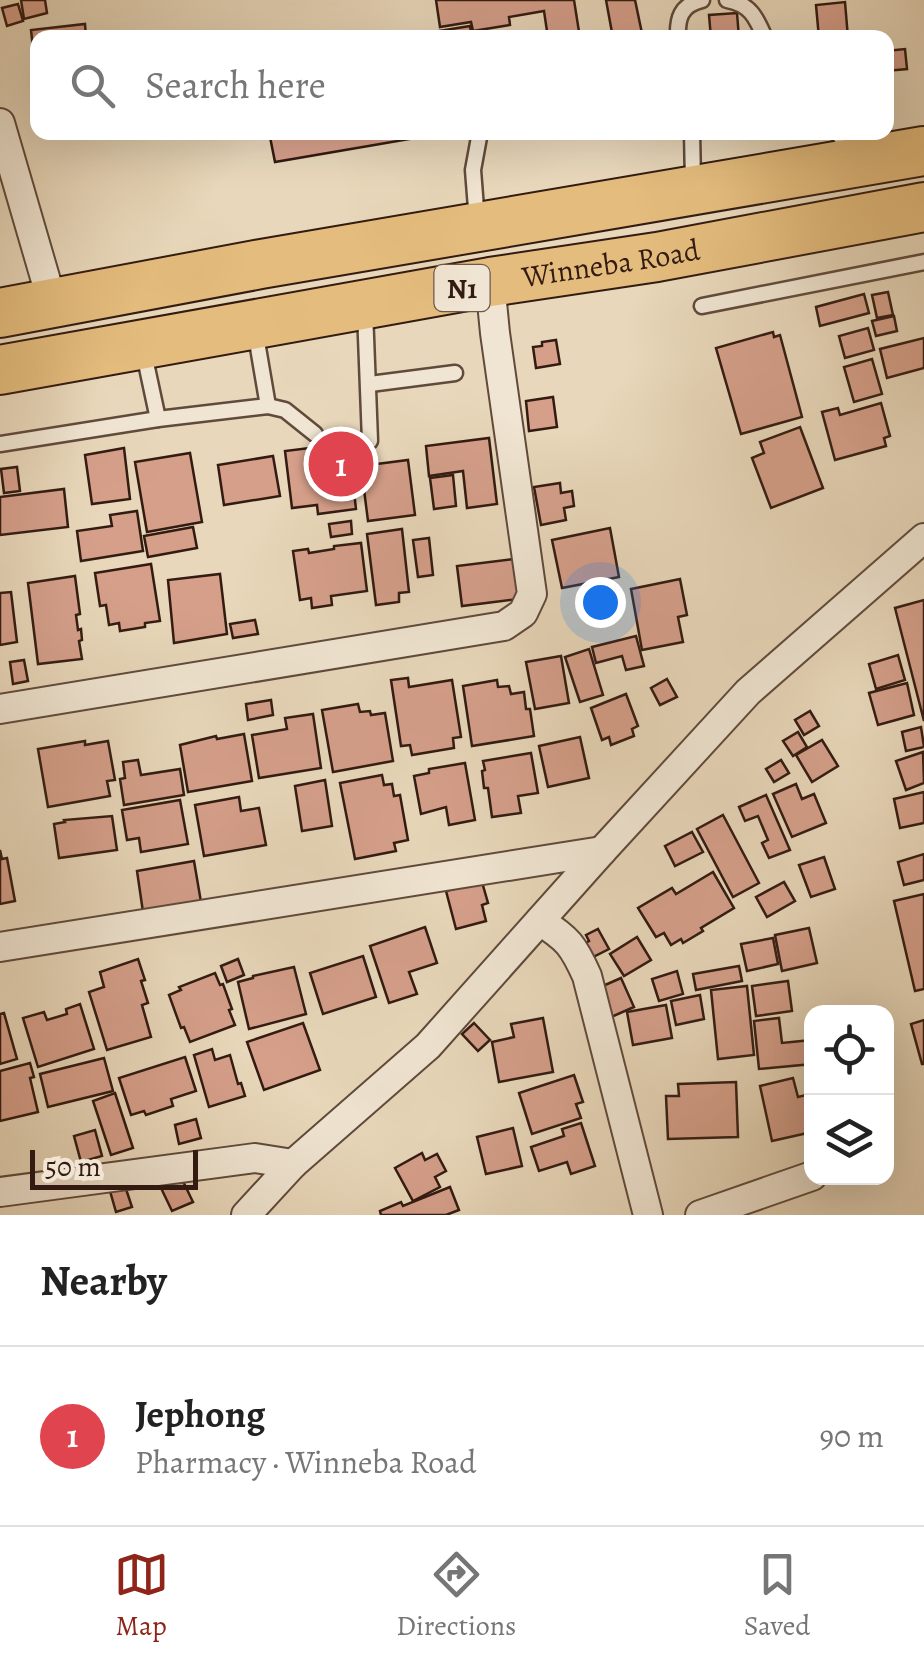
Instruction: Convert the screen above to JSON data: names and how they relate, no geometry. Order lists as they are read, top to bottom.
{
  "streets": {
    "highway": ["Winneba Road", "N1"]
  },
  "scale_bar": "50 m",
  "page": {
    "search": "Search here",
    "pins": "1",
    "scale": "50 m",
    "heading": "Nearby",
    "list": [
      {
        "mark": "1",
        "name": "Jephong",
        "note": "Pharmacy · Winneba Road",
        "value": "90 m"
      }
    ],
    "nav": ["Map", "Directions", "Saved"]
  }
}
